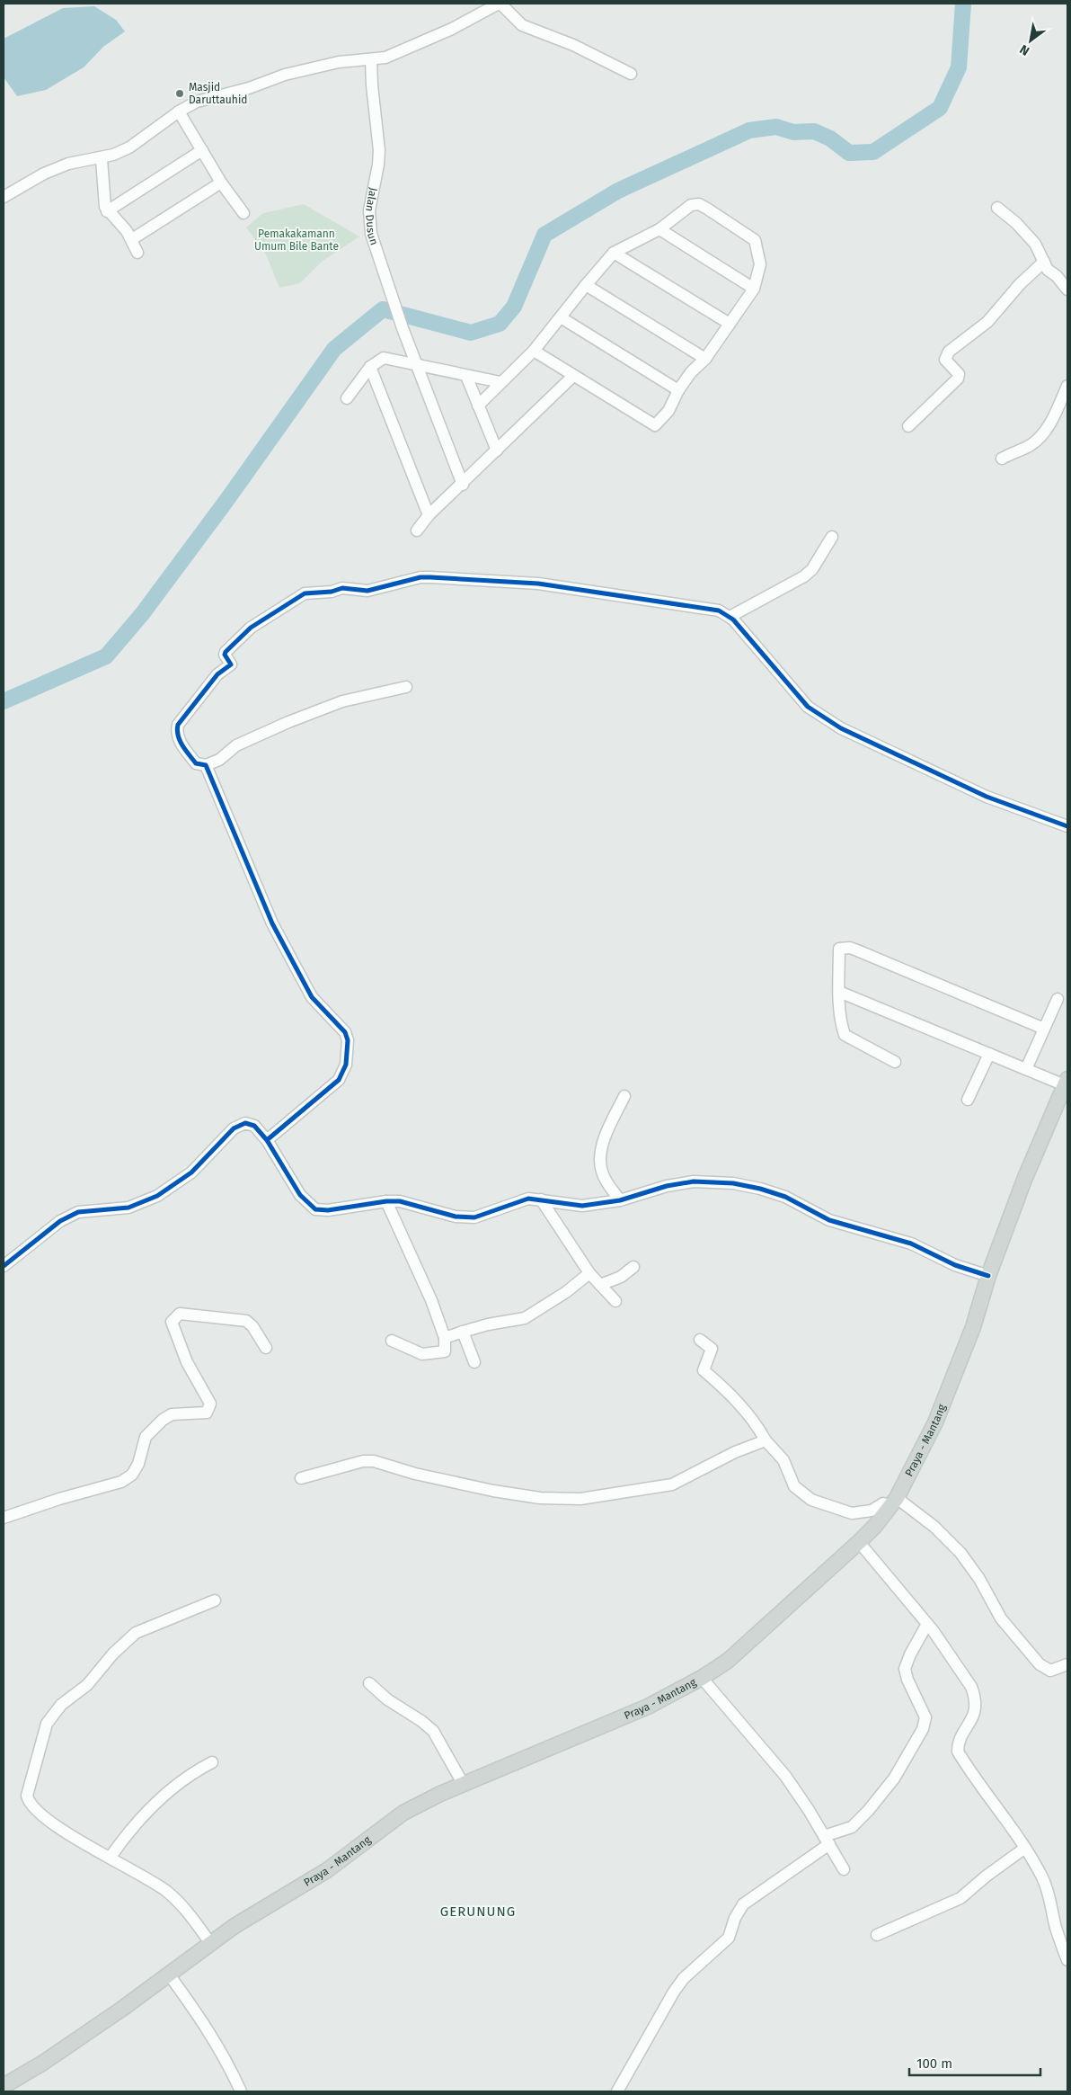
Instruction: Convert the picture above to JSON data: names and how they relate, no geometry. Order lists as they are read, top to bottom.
{
  "streets": {
    "main road": ["Praya - Mantang"],
    "street": ["Jalan Dusun"]
  },
  "districts": ["GERUNUNG"],
  "parks": ["Pemakakamann Umum Bile Bante"],
  "places": ["Masjid Daruttauhid"],
  "scale_bar": "100 m",
  "north": "bottom left"
}
